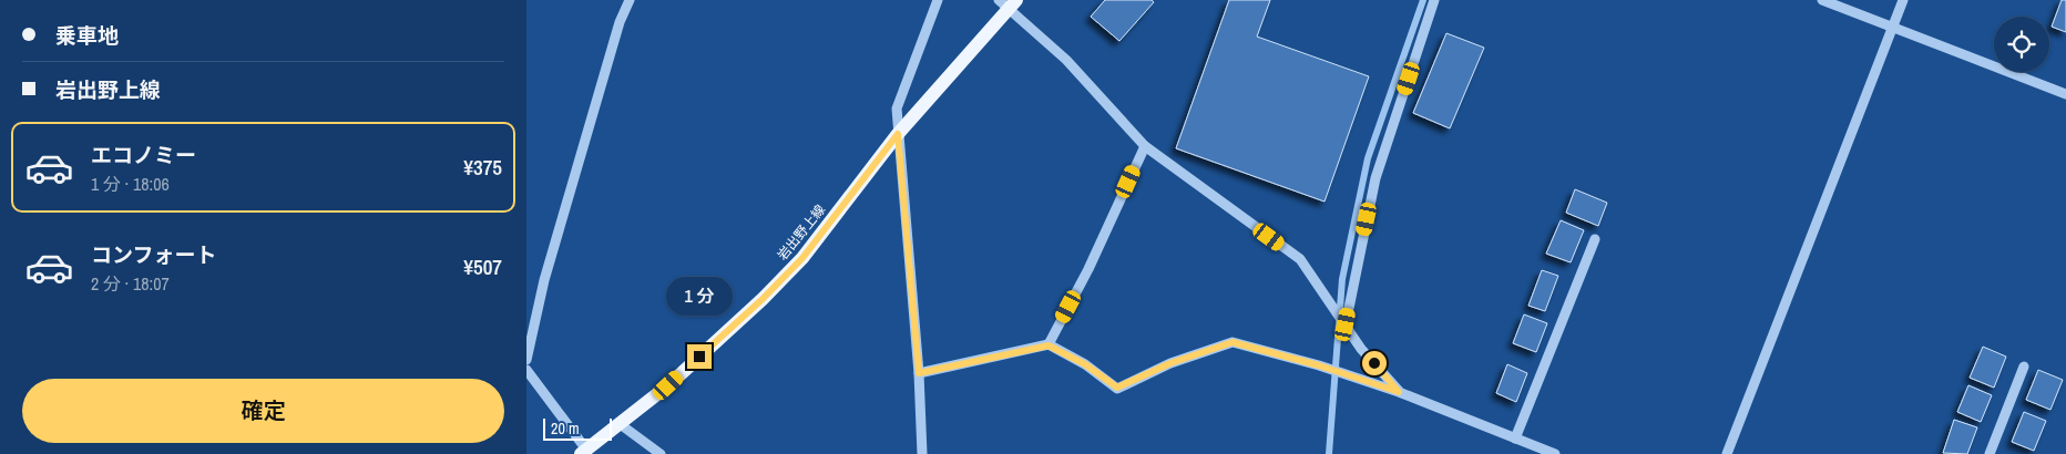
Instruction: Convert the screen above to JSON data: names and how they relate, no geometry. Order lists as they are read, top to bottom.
{
  "streets": {
    "main road": ["岩出野上線"]
  },
  "scale_bar": "20 m",
  "page": {
    "banner": ["乗車地", "岩出野上線"],
    "list": [
      {
        "name": "エコノミー",
        "note": "1 分 · 18:06",
        "value": "¥375"
      },
      {
        "name": "コンフォート",
        "note": "2 分 · 18:07",
        "value": "¥507"
      }
    ],
    "bubble": "1 分",
    "buttons": "確定",
    "scale": "20 m"
  }
}
